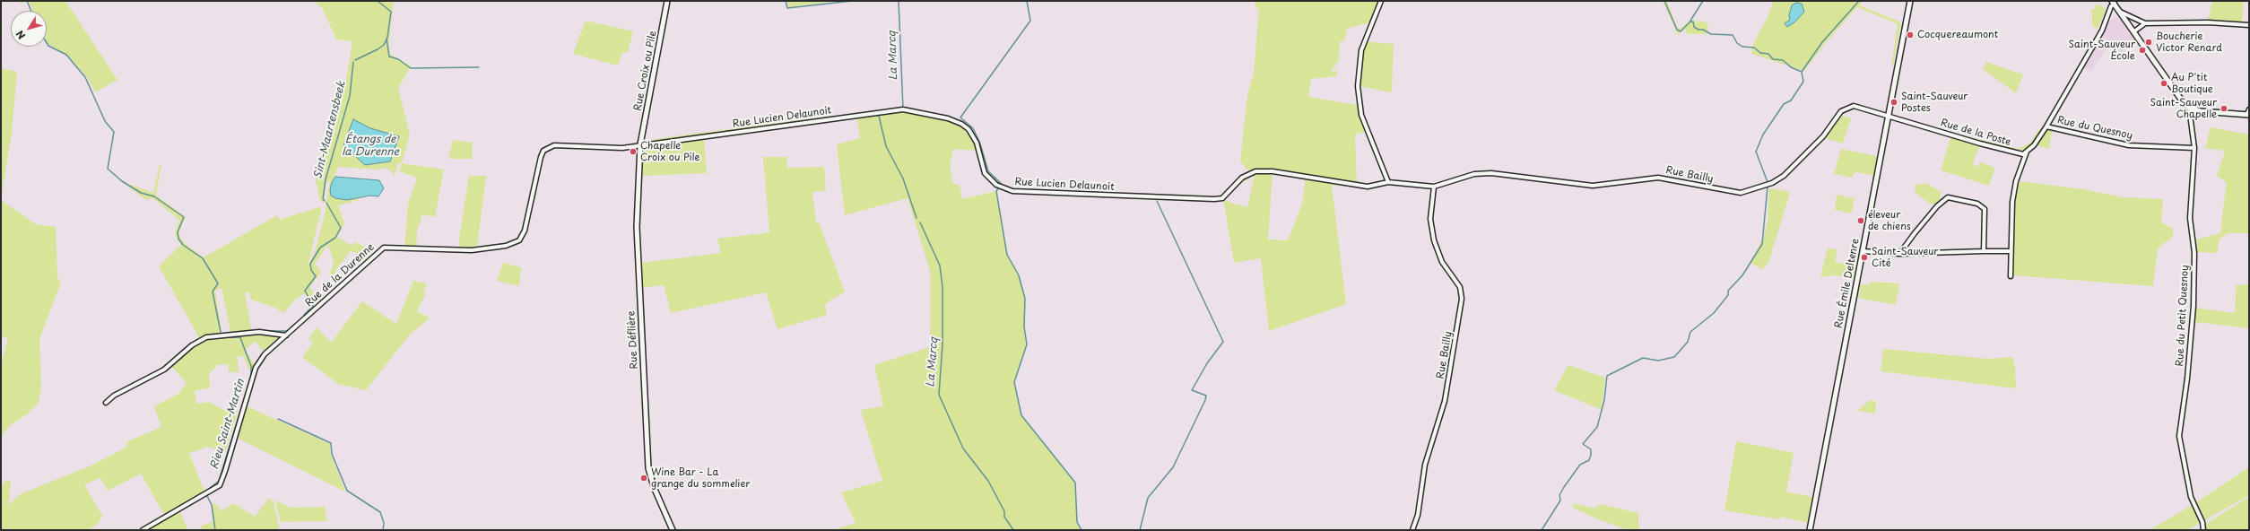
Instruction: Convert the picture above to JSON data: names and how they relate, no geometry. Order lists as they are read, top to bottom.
{
  "streets": {
    "street": [
      "Rue Croix ou Pile",
      "Rue Lucien Delaunoit",
      "Rue du Quesnoy",
      "Rue de la Poste",
      "Rue Bailly",
      "Rue de la Durenne",
      "Rue Émile Deltenre",
      "Rue du Petit Quesnoy",
      "Rue Déflière"
    ]
  },
  "crossings": [
    ["Rue Croix ou Pile", "Rue Lucien Delaunoit"],
    ["Rue Croix ou Pile", "Rue de la Durenne"],
    ["Rue Croix ou Pile", "Rue Déflière"],
    ["Rue Lucien Delaunoit", "Rue Bailly"],
    ["Rue Lucien Delaunoit", "Rue de la Durenne"],
    ["Rue Lucien Delaunoit", "Rue Déflière"],
    ["Rue du Quesnoy", "Rue du Petit Quesnoy"],
    ["Rue de la Poste", "Rue Bailly"],
    ["Rue de la Poste", "Rue Émile Deltenre"],
    ["Rue Bailly", "Rue Émile Deltenre"],
    ["Rue de la Durenne", "Rue Déflière"]
  ],
  "water": [
    "La Marcq",
    "Sint-Maartensbeek",
    "Étangs de la Durenne",
    "Rieu Saint-Martin"
  ],
  "places": [
    "Cocquereaumont",
    "Boucherie Victor Renard",
    "Saint-Sauveur École",
    "Au P'tit Boutique",
    "Saint-Sauveur Postes",
    "Saint-Sauveur Chapelle",
    "Chapelle Croix ou Pile",
    "éleveur de chiens",
    "Saint-Sauveur Cité",
    "Wine Bar - La grange du sommelier"
  ],
  "north": "bottom left"
}
